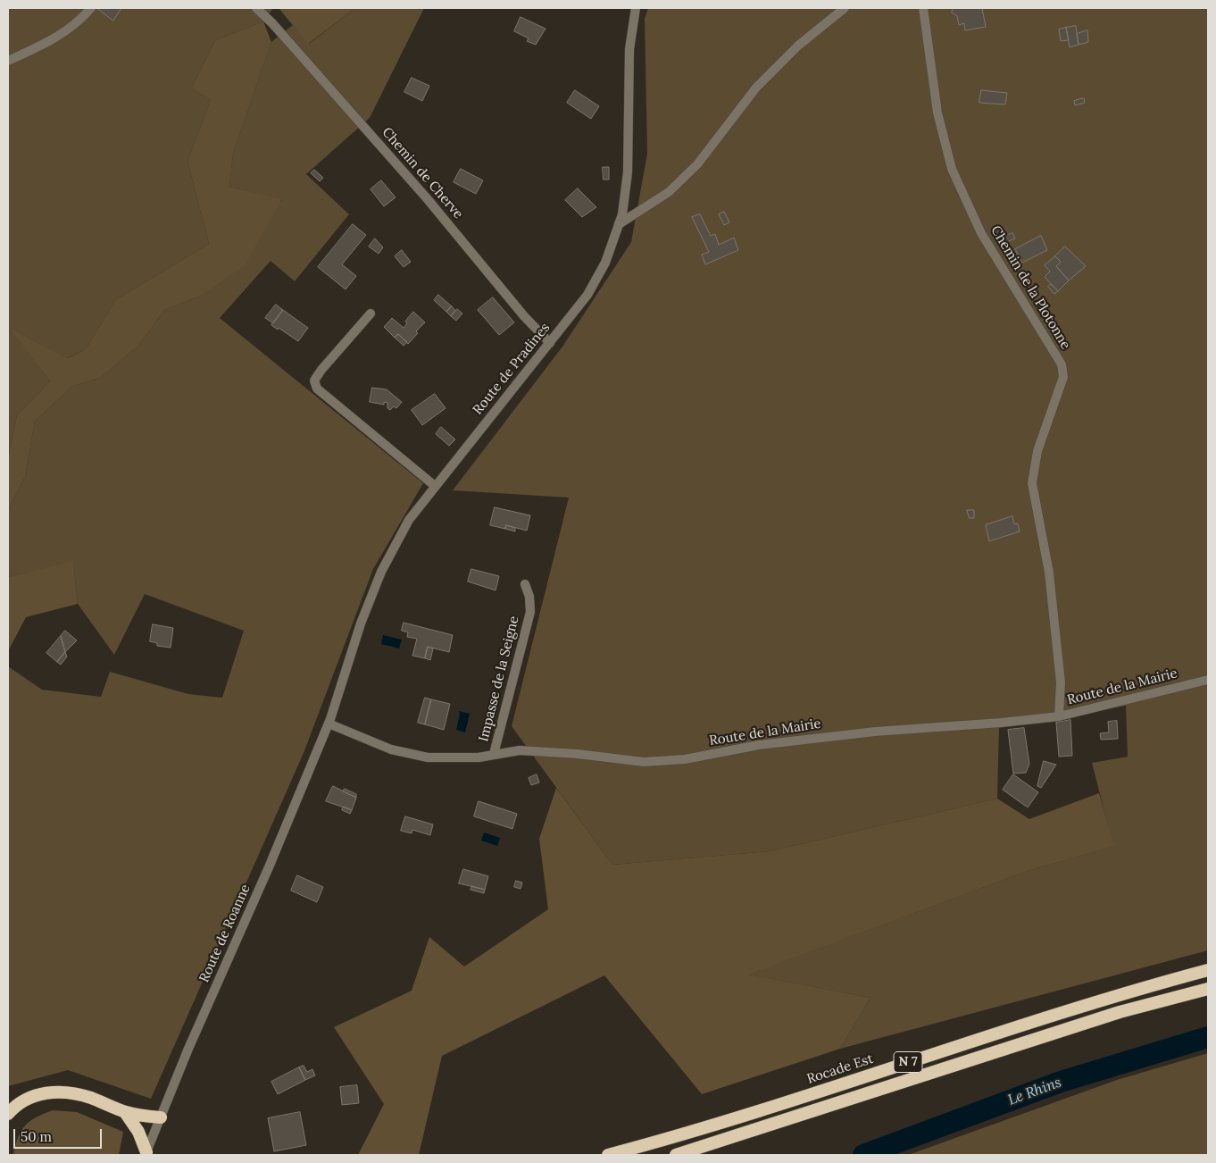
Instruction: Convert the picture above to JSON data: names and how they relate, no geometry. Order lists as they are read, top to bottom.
{
  "streets": {
    "highway": ["N 7", "Rocade Est"],
    "street": [
      "Chemin de Cherve",
      "Chemin de la Plotonne",
      "Route de Pradines",
      "Impasse de la Seigne",
      "Route de la Mairie",
      "Route de Roanne"
    ]
  },
  "crossings": [
    ["Chemin de Cherve", "Route de Pradines"],
    ["Chemin de la Plotonne", "Route de la Mairie"],
    ["Route de Pradines", "Route de la Mairie"],
    ["Route de Pradines", "Route de Roanne"],
    ["Impasse de la Seigne", "Route de la Mairie"],
    ["Route de la Mairie", "Route de Roanne"]
  ],
  "water": ["Le Rhins"],
  "scale_bar": "50 m"
}
